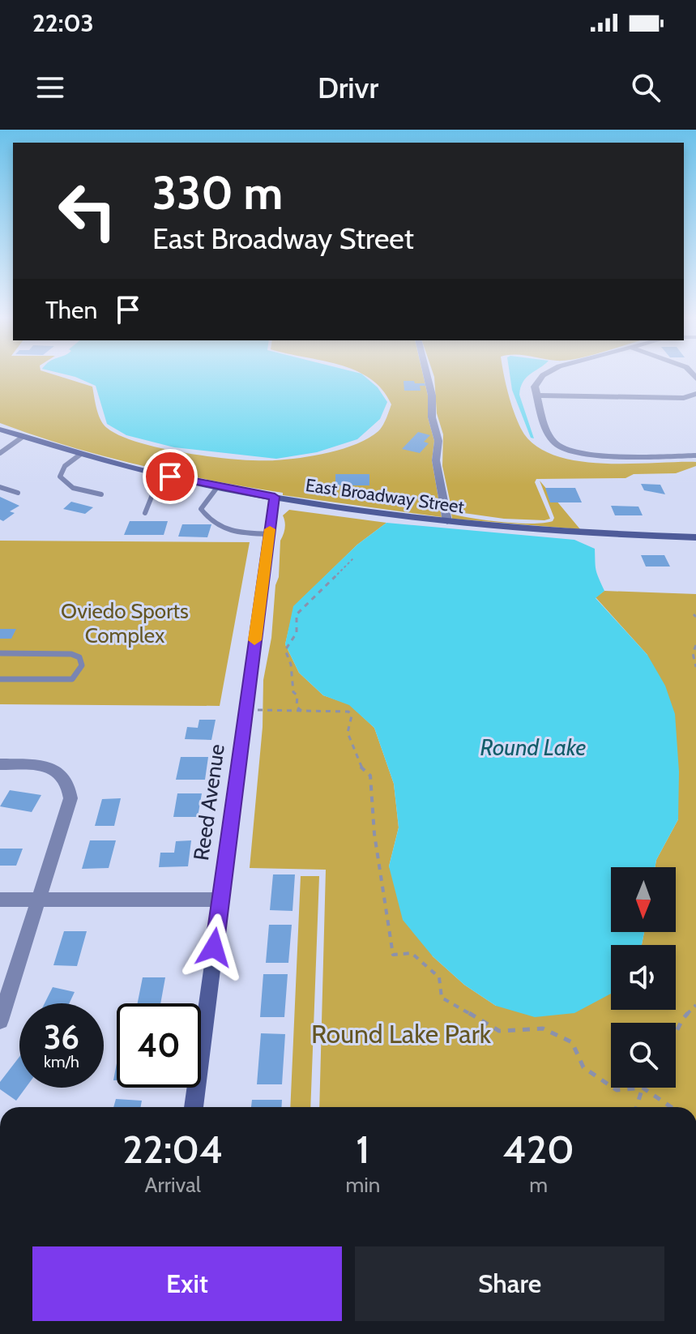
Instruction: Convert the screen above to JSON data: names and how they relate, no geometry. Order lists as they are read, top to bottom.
{
  "streets": {
    "main road": ["East Broadway Street", "Reed Avenue"]
  },
  "crossings": [
    ["East Broadway Street", "Reed Avenue"]
  ],
  "water": ["Round Lake"],
  "parks": ["Oviedo Sports Complex", "Round Lake Park"],
  "north": "bottom",
  "page": {
    "status": "22:03",
    "header": "Drivr",
    "turn": ["330 m", "East Broadway Street"],
    "then": "Then",
    "speed": "36 km/h",
    "limit": "40",
    "eta": [
      "22:04",
      "Arrival",
      "1",
      "min",
      "420",
      "m"
    ],
    "buttons": ["Exit", "Share"]
  }
}
